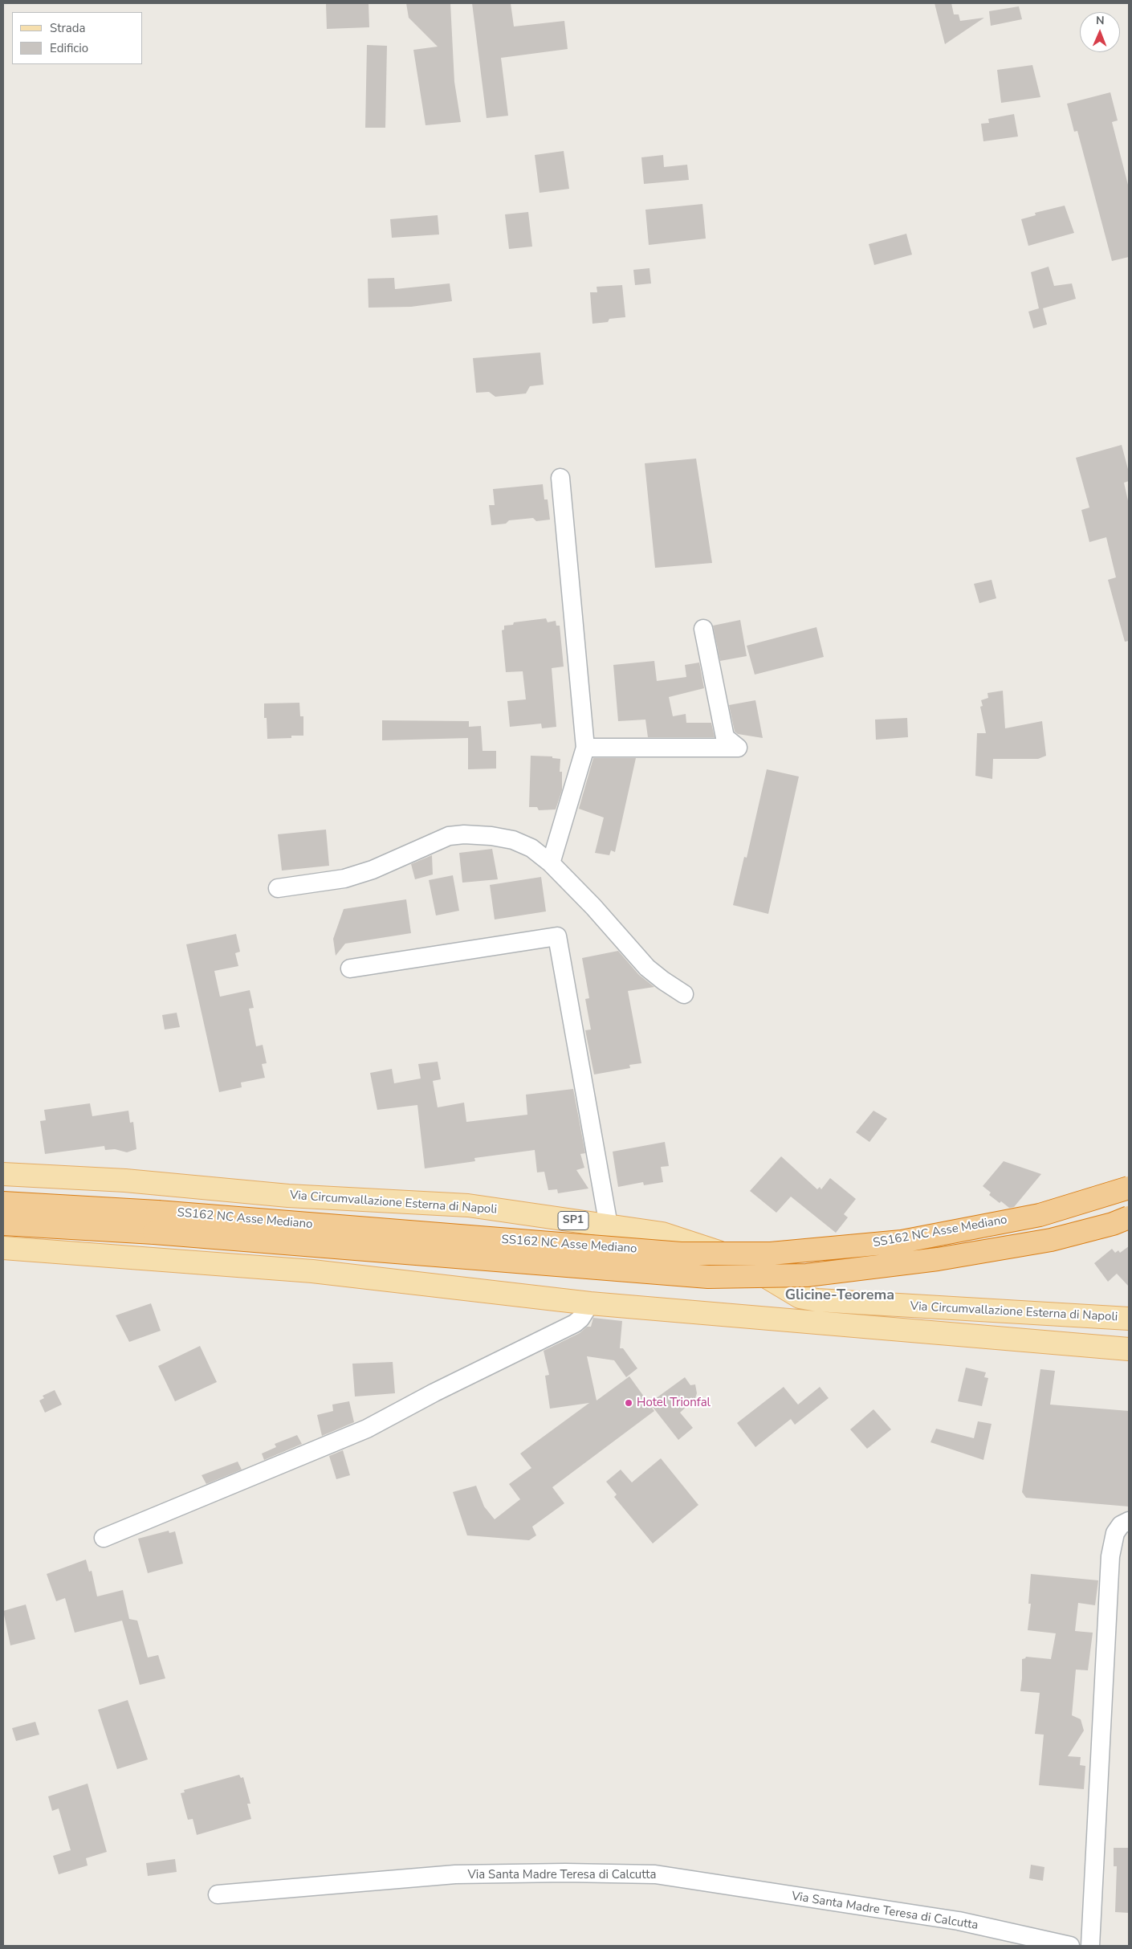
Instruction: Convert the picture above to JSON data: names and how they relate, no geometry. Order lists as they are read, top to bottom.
{
  "streets": {
    "highway": ["SS162 NC Asse Mediano"],
    "main road": ["Via Circumvallazione Esterna di Napoli", "SP1"],
    "street": ["Via Santa Madre Teresa di Calcutta"]
  },
  "districts": ["Glicine-Teorema"],
  "places": ["Hotel Trionfal"],
  "legend": ["Strada", "Edificio"],
  "north": "top"
}
